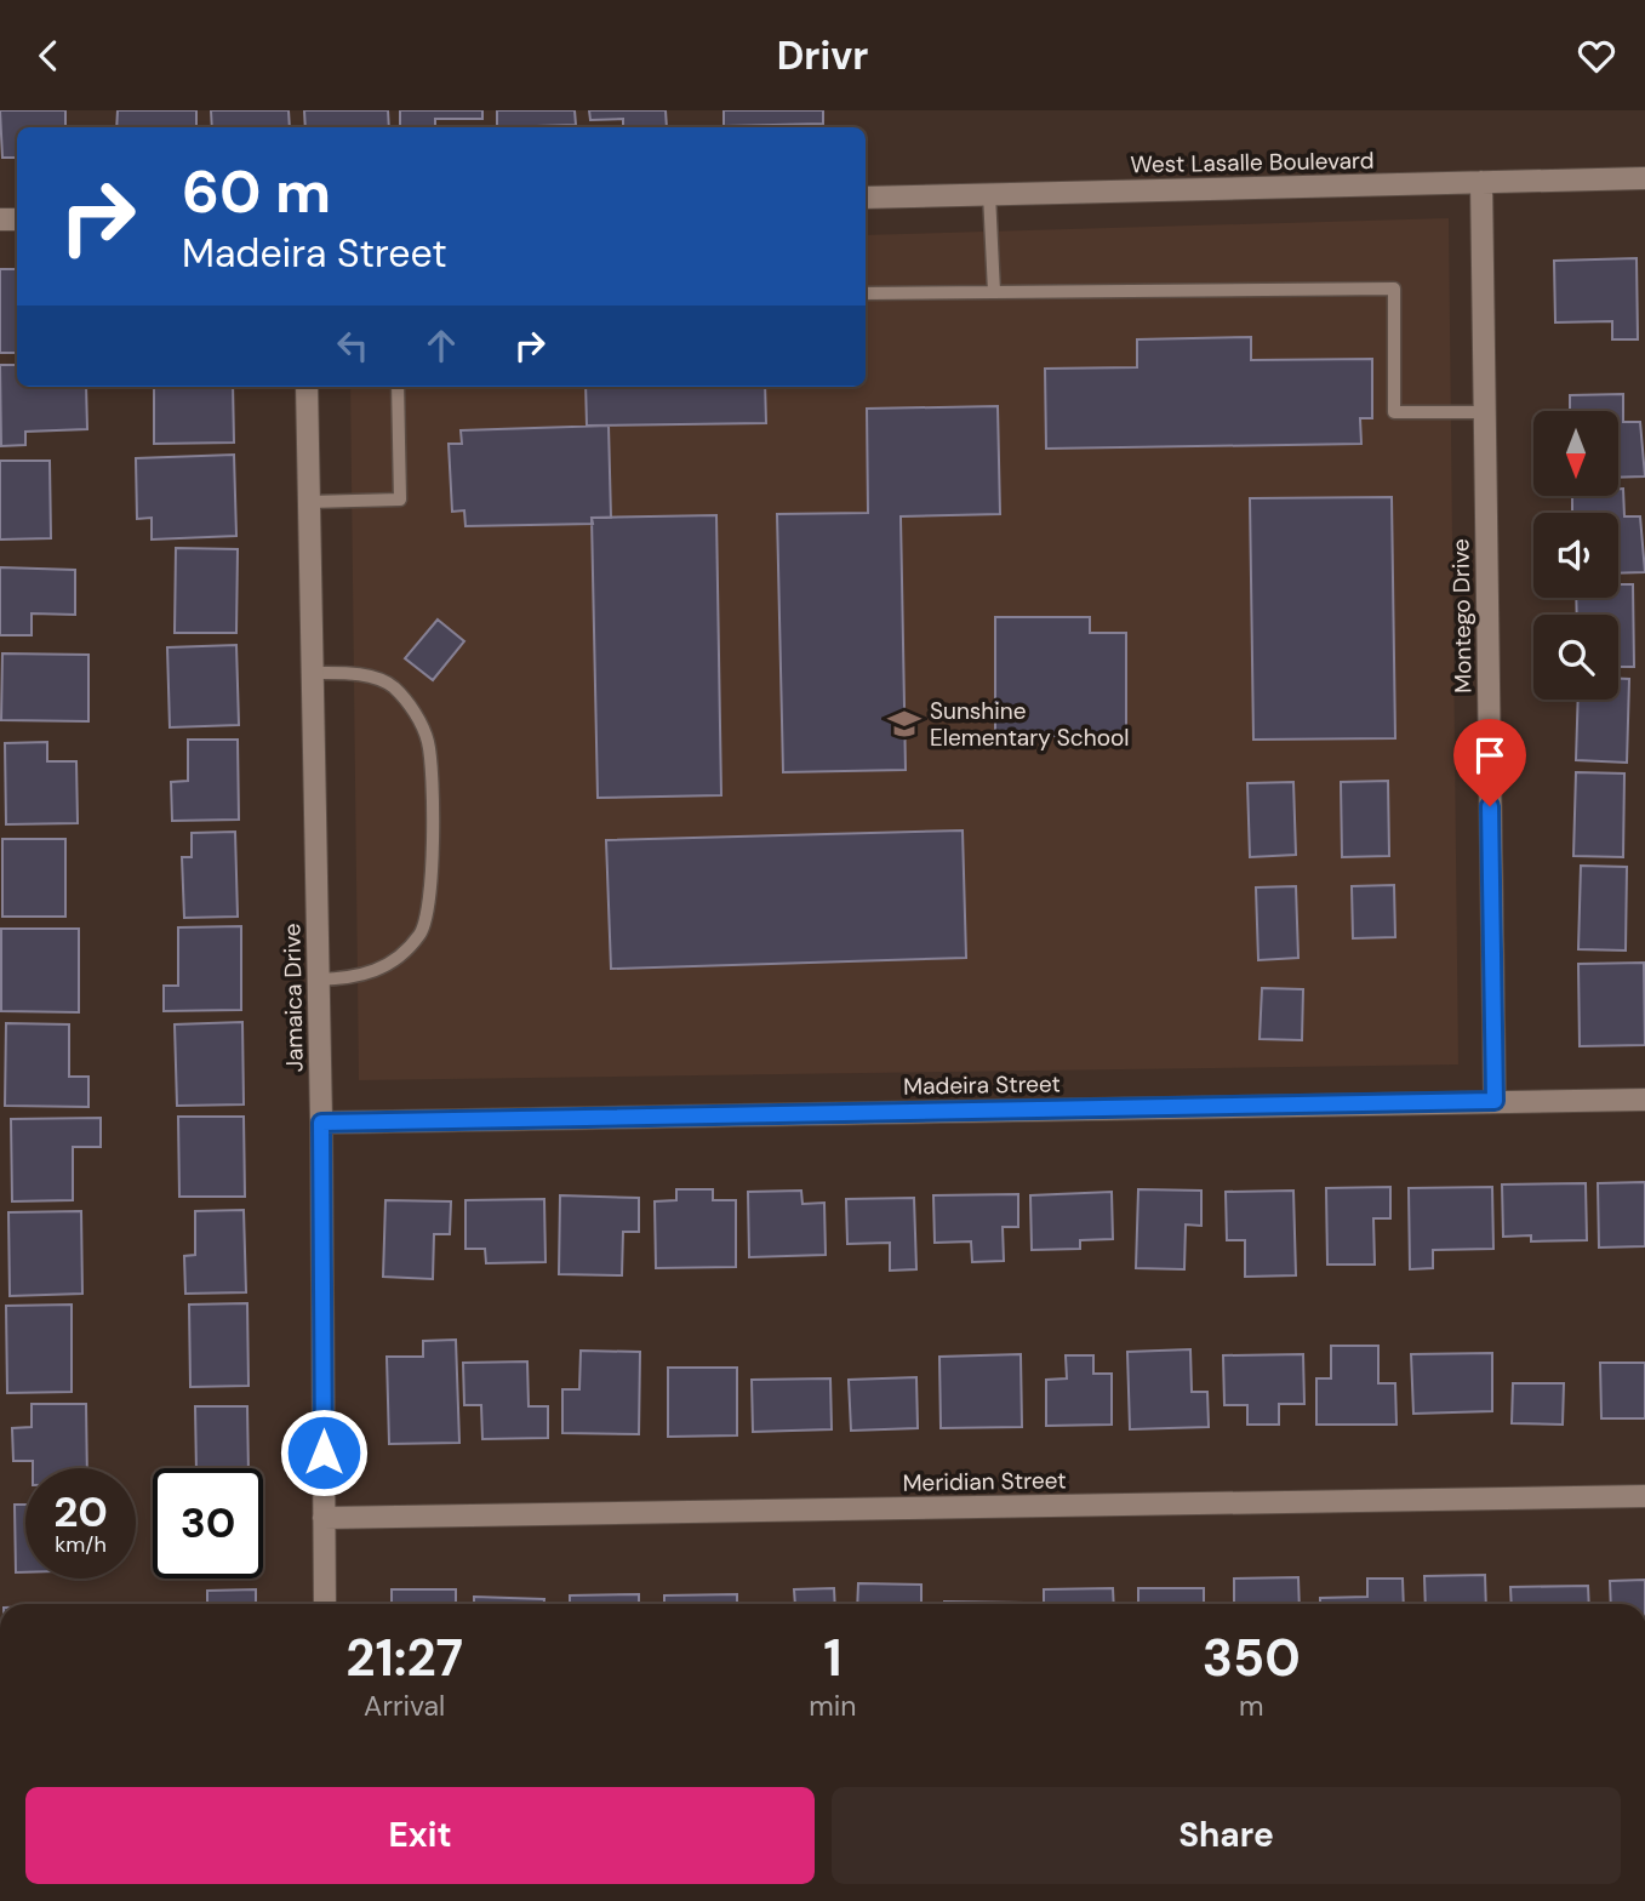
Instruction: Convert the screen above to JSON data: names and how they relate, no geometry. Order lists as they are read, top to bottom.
{
  "streets": {
    "street": [
      "West Lasalle Boulevard",
      "Montego Drive",
      "Jamaica Drive",
      "Madeira Street",
      "Meridian Street"
    ]
  },
  "crossings": [
    ["West Lasalle Boulevard", "Montego Drive"],
    ["Montego Drive", "Madeira Street"],
    ["Jamaica Drive", "Madeira Street"],
    ["Jamaica Drive", "Meridian Street"]
  ],
  "places": {
    "school or university": ["Sunshine Elementary School"]
  },
  "north": "bottom",
  "page": {
    "header": "Drivr",
    "turn": ["60 m", "Madeira Street"],
    "speed": "20 km/h",
    "limit": "30",
    "eta": [
      "21:27",
      "Arrival",
      "1",
      "min",
      "350",
      "m"
    ],
    "buttons": ["Exit", "Share"]
  }
}
